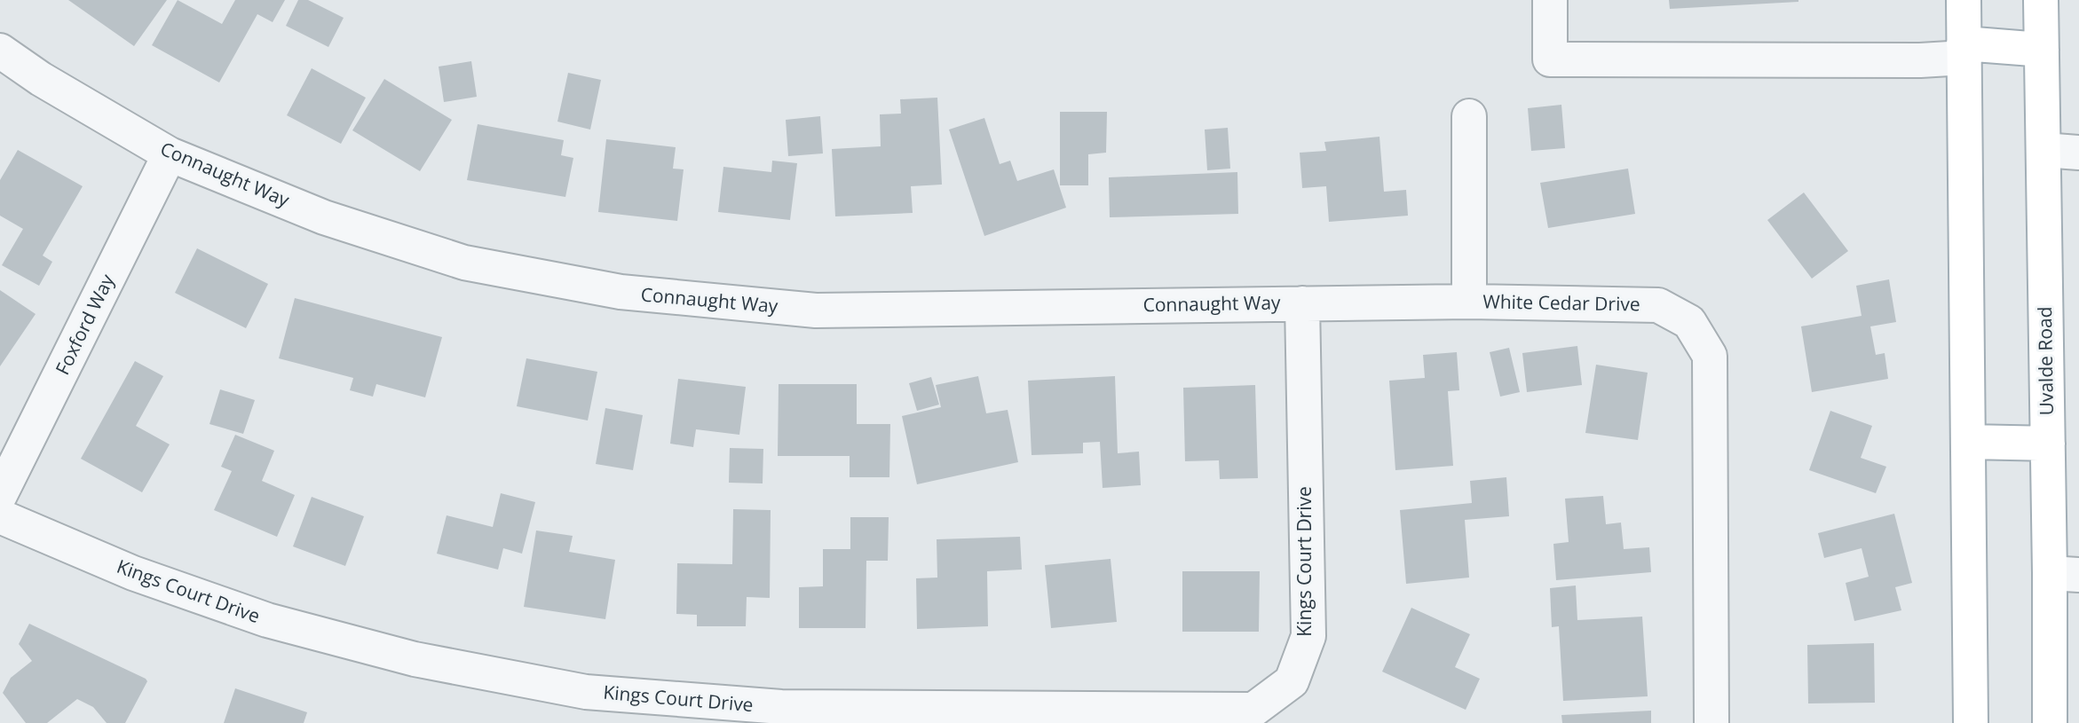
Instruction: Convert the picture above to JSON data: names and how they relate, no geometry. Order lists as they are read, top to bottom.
{
  "streets": {
    "main road": ["Uvalde Road"],
    "street": [
      "Connaught Way",
      "White Cedar Drive",
      "Foxford Way",
      "Kings Court Drive"
    ]
  },
  "crossings": [
    ["Connaught Way", "White Cedar Drive"],
    ["Connaught Way", "Foxford Way"],
    ["Connaught Way", "Kings Court Drive"]
  ]
}
